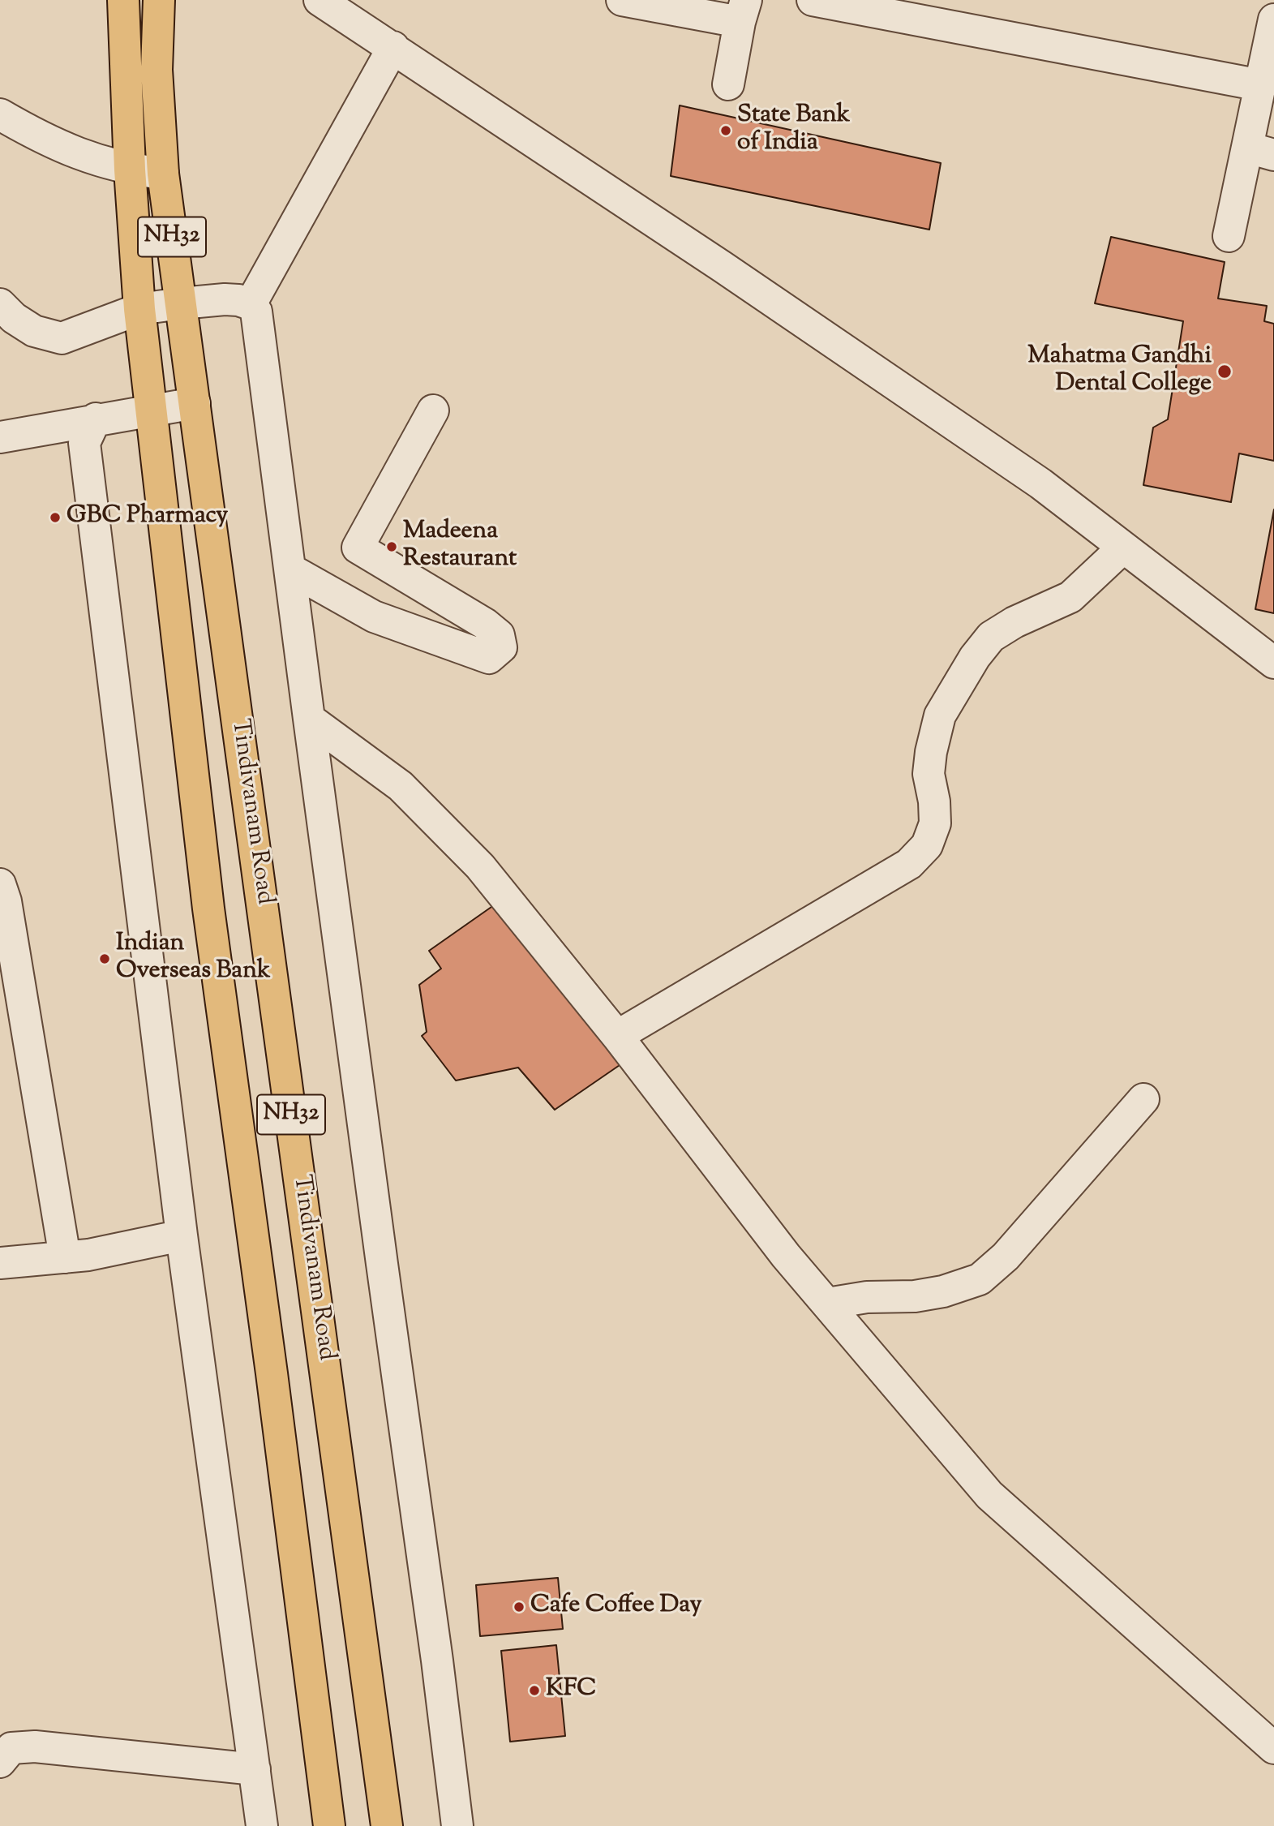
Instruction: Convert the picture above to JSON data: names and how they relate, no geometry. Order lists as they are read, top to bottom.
{
  "streets": {
    "highway": ["NH32", "Tindivanam Road"]
  },
  "places": [
    "State Bank of India",
    "Mahatma Gandhi Dental College",
    "GBC Pharmacy",
    "Madeena Restaurant",
    "Indian Overseas Bank",
    "Cafe Coffee Day",
    "KFC"
  ]
}
